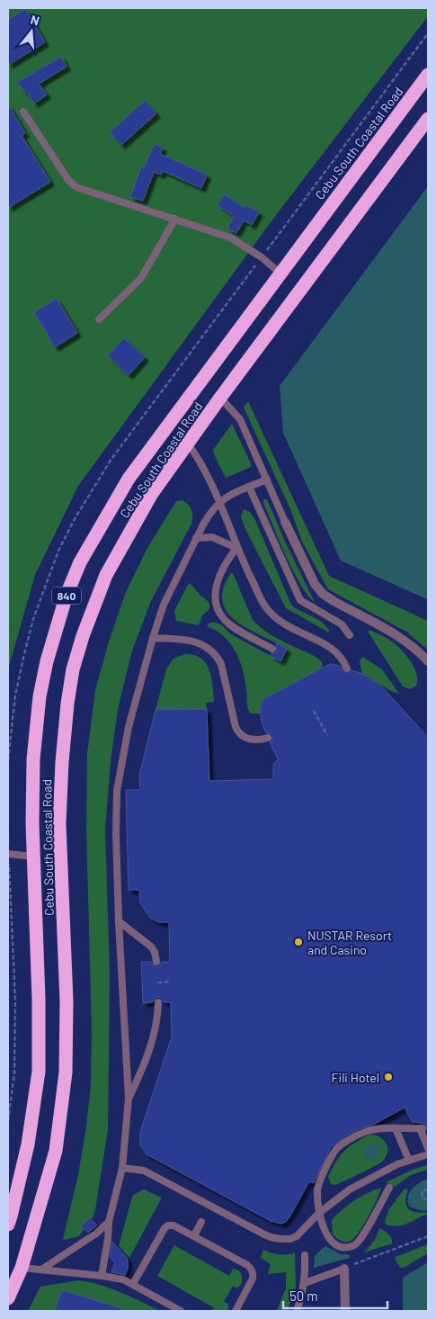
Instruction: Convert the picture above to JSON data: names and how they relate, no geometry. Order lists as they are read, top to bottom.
{
  "streets": {
    "highway": ["Cebu South Coastal Road", "840"]
  },
  "places": ["NUSTAR Resort and Casino", "Fili Hotel"],
  "scale_bar": "50 m",
  "north": "top"
}
